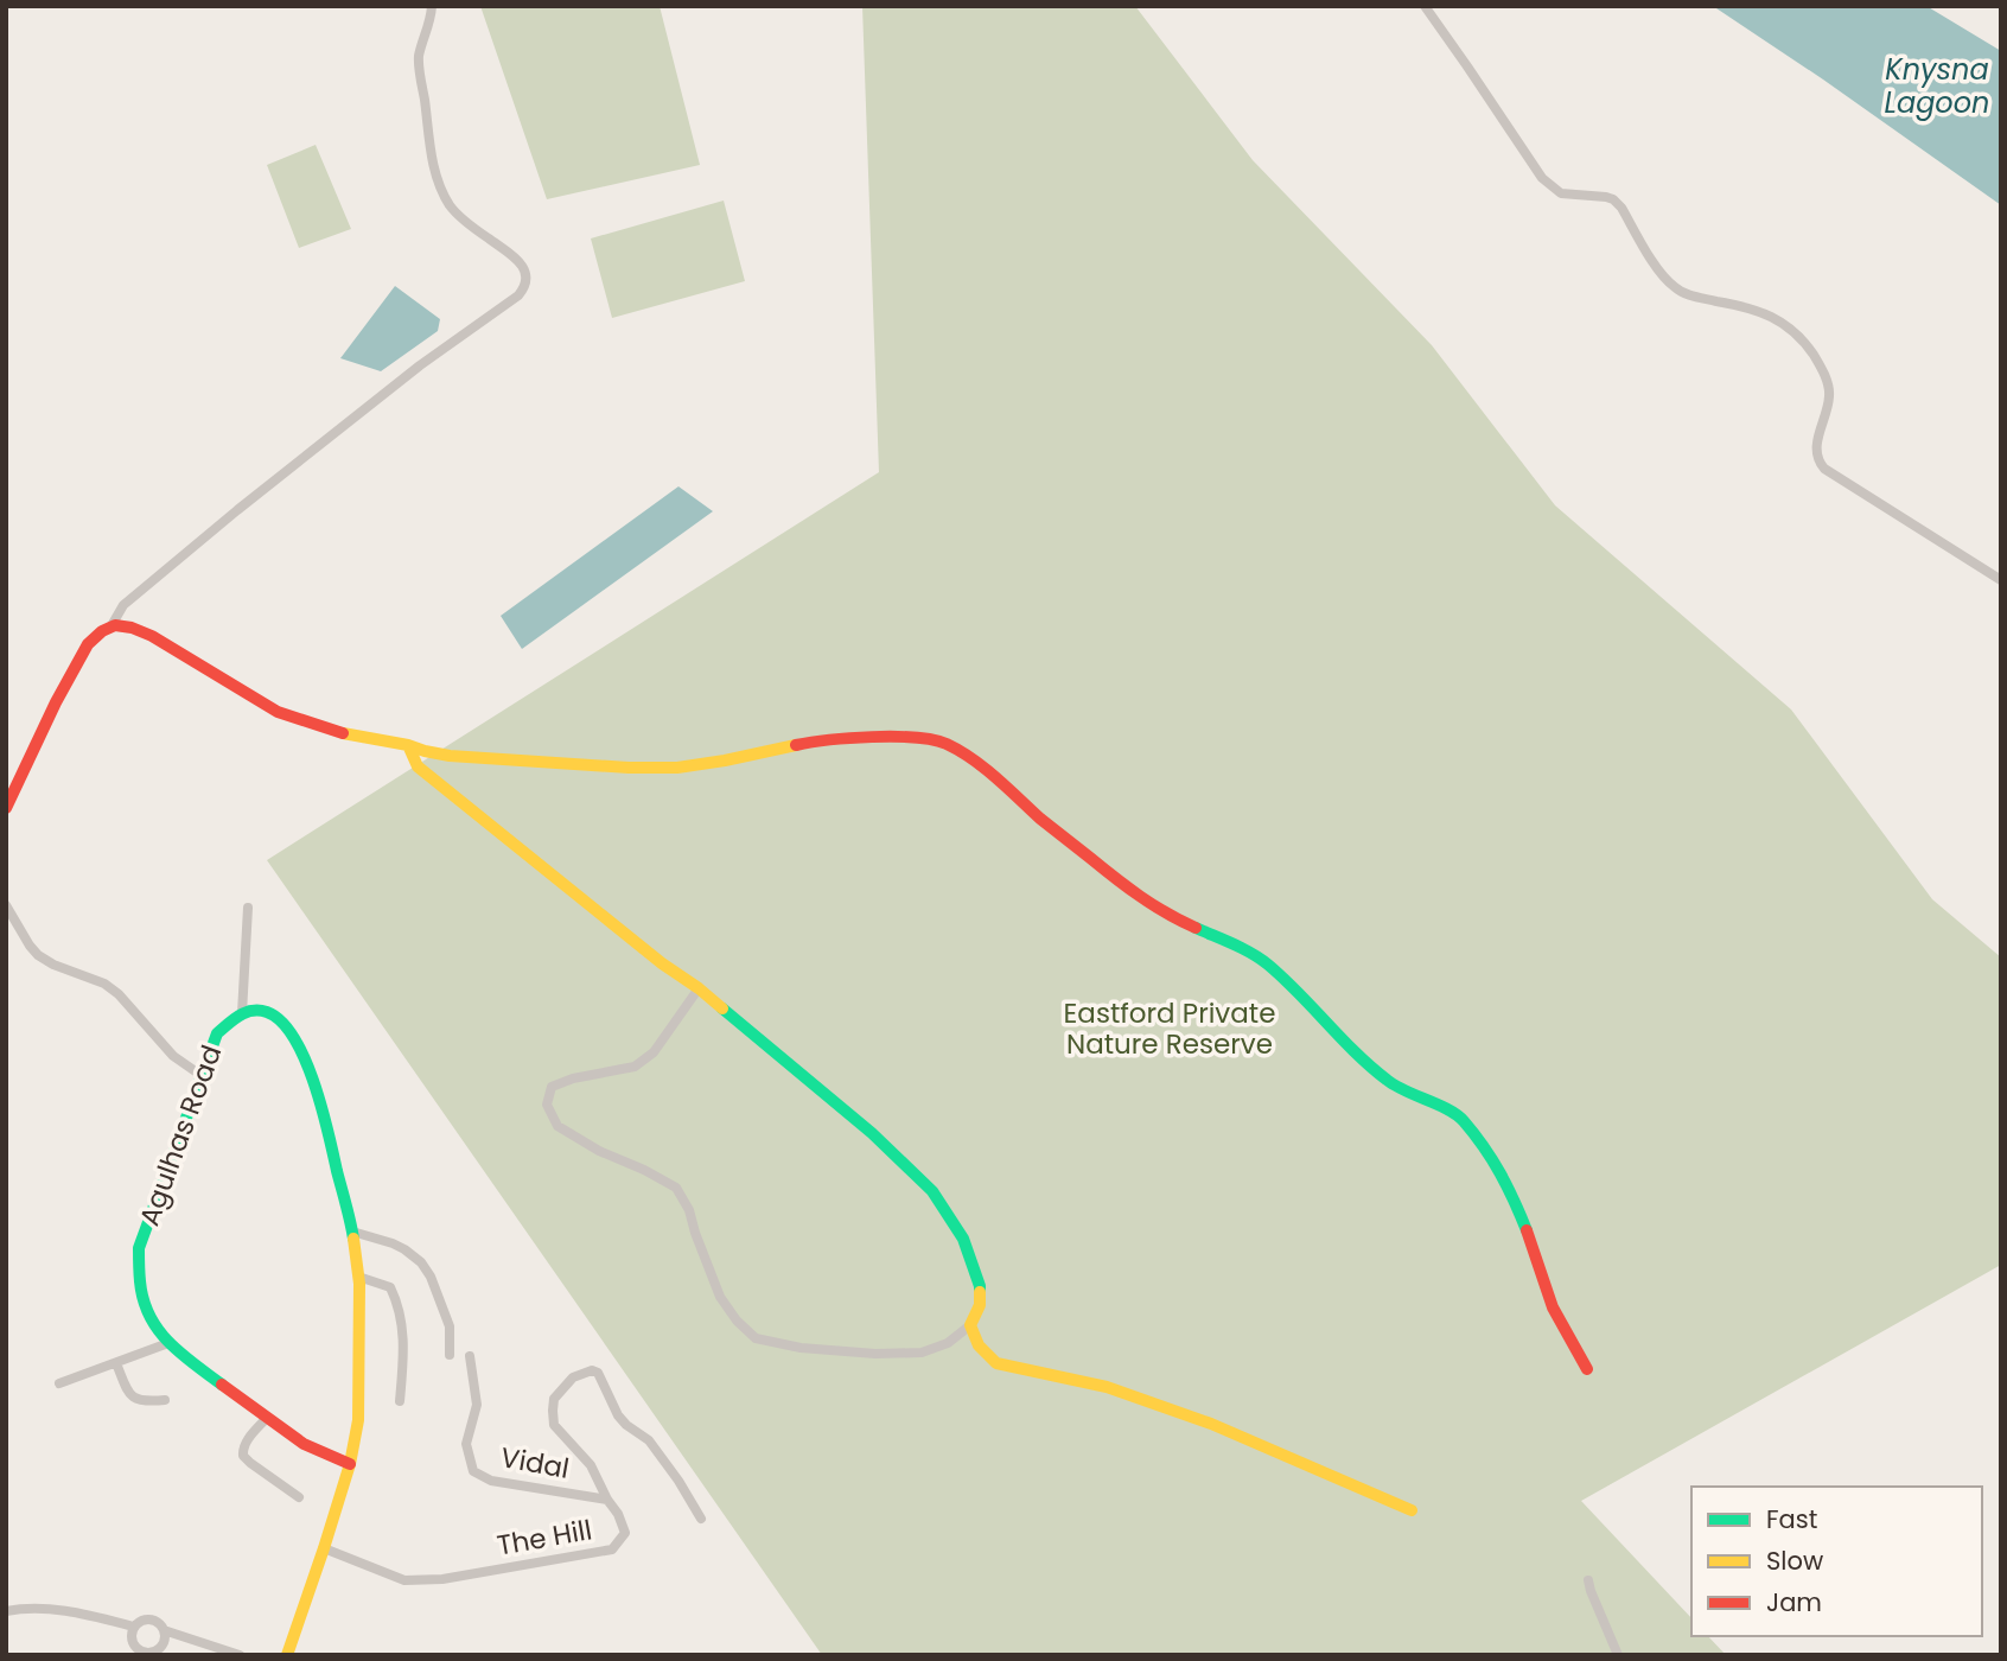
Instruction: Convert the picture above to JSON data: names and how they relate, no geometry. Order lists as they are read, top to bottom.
{
  "streets": {
    "street": ["Agulhas Road", "Vidal", "The Hill"]
  },
  "crossings": [
    ["Vidal", "The Hill"]
  ],
  "water": ["Knysna Lagoon"],
  "parks": ["Eastford Private Nature Reserve"],
  "legend": ["Fast", "Slow", "Jam"]
}
